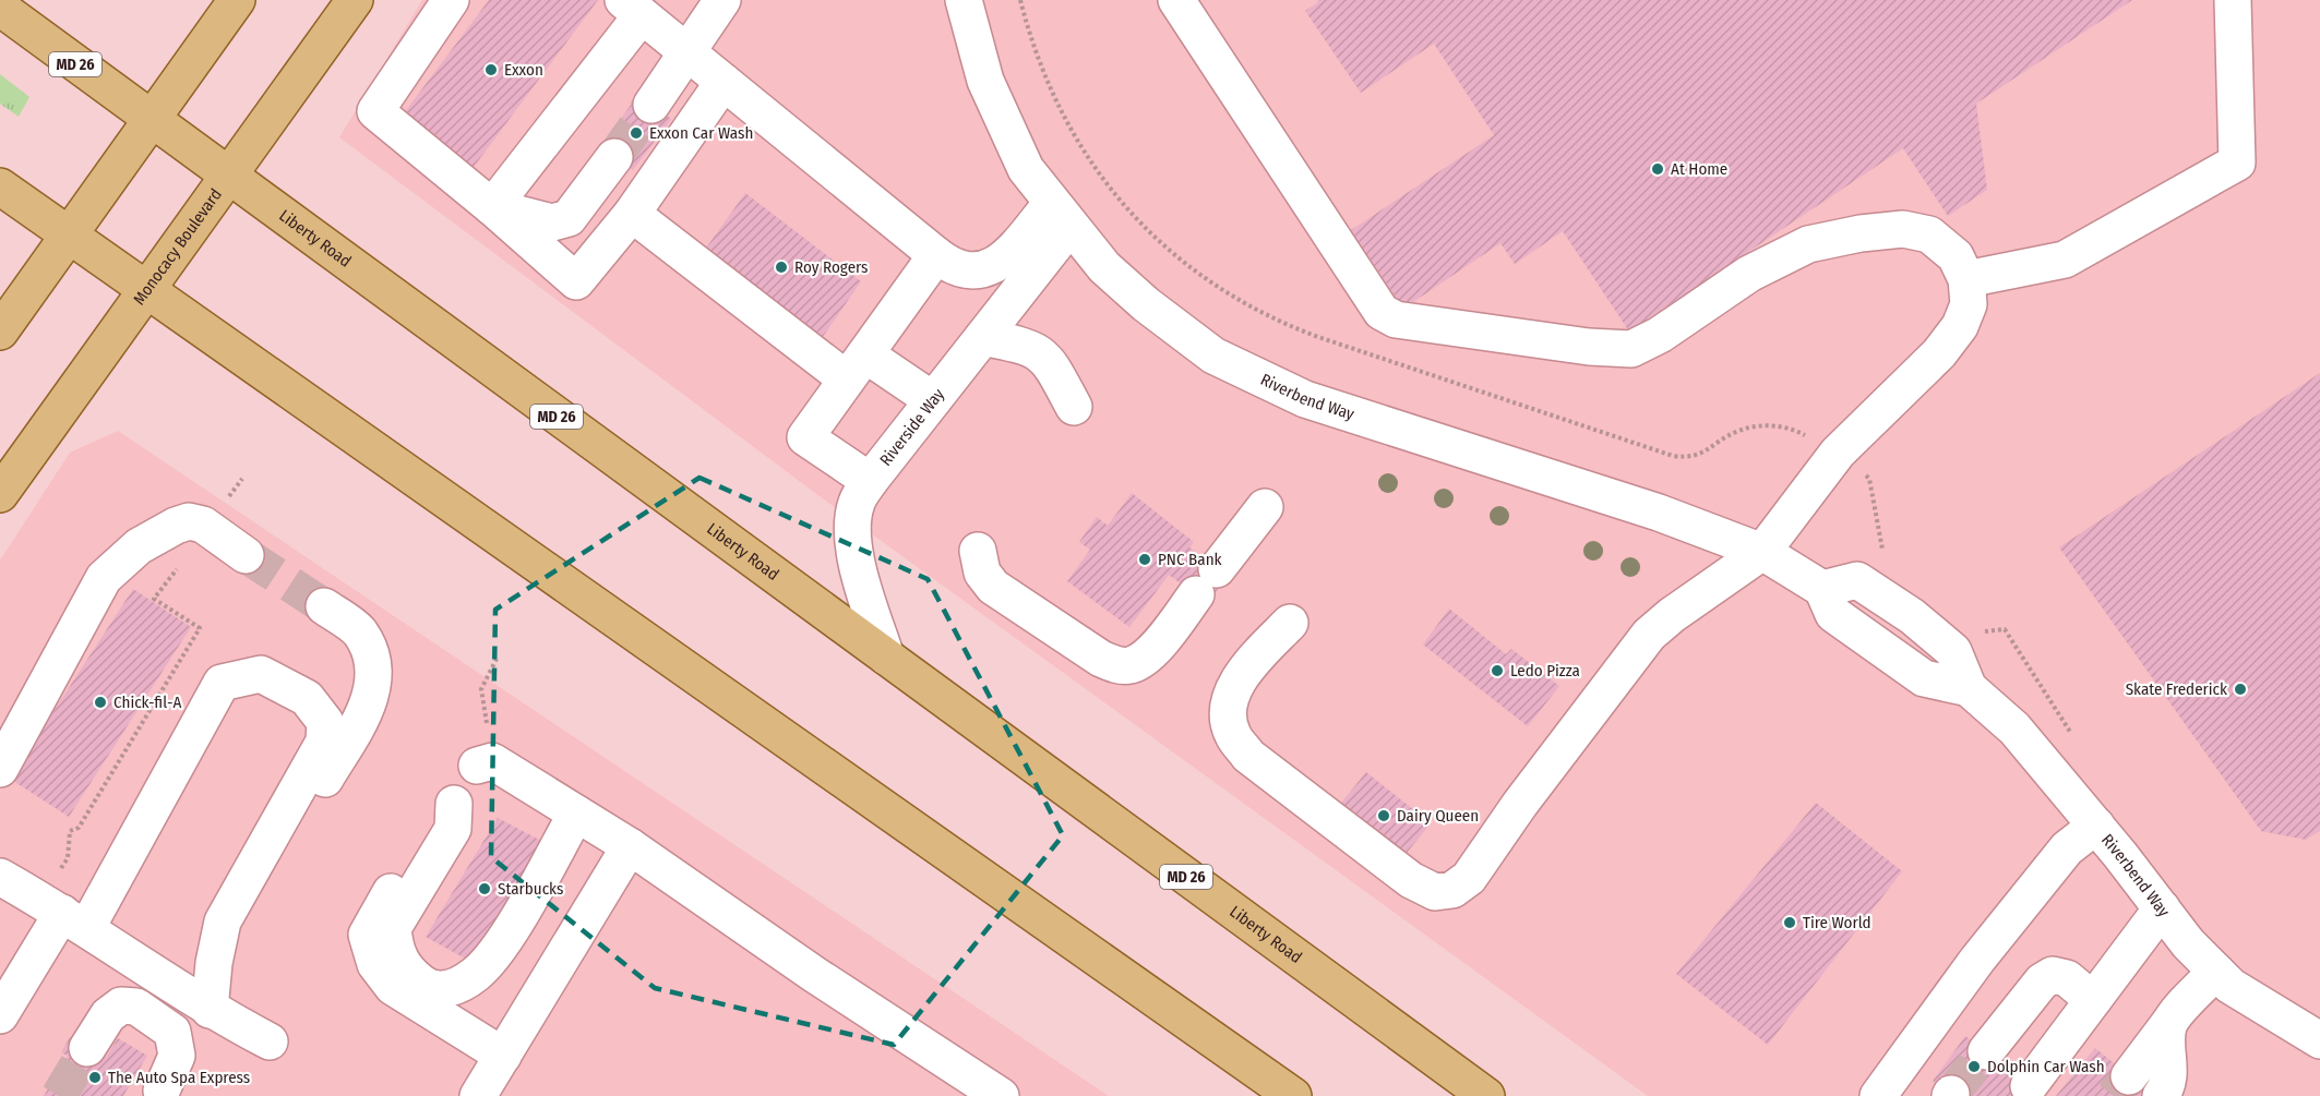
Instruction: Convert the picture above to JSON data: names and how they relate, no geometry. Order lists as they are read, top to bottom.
{
  "streets": {
    "main road": ["MD 26", "Liberty Road", "Monocacy Boulevard"],
    "street": ["Riverbend Way", "Riverside Way"]
  },
  "crossings": [
    ["Liberty Road", "Monocacy Boulevard"],
    ["Liberty Road", "Riverside Way"],
    ["Riverbend Way", "Riverside Way"]
  ],
  "places": [
    "Exxon",
    "Exxon Car Wash",
    "At Home",
    "Roy Rogers",
    "PNC Bank",
    "Ledo Pizza",
    "Skate Frederick",
    "Chick-fil-A",
    "Dairy Queen",
    "Starbucks",
    "Tire World",
    "Dolphin Car Wash",
    "The Auto Spa Express"
  ]
}
